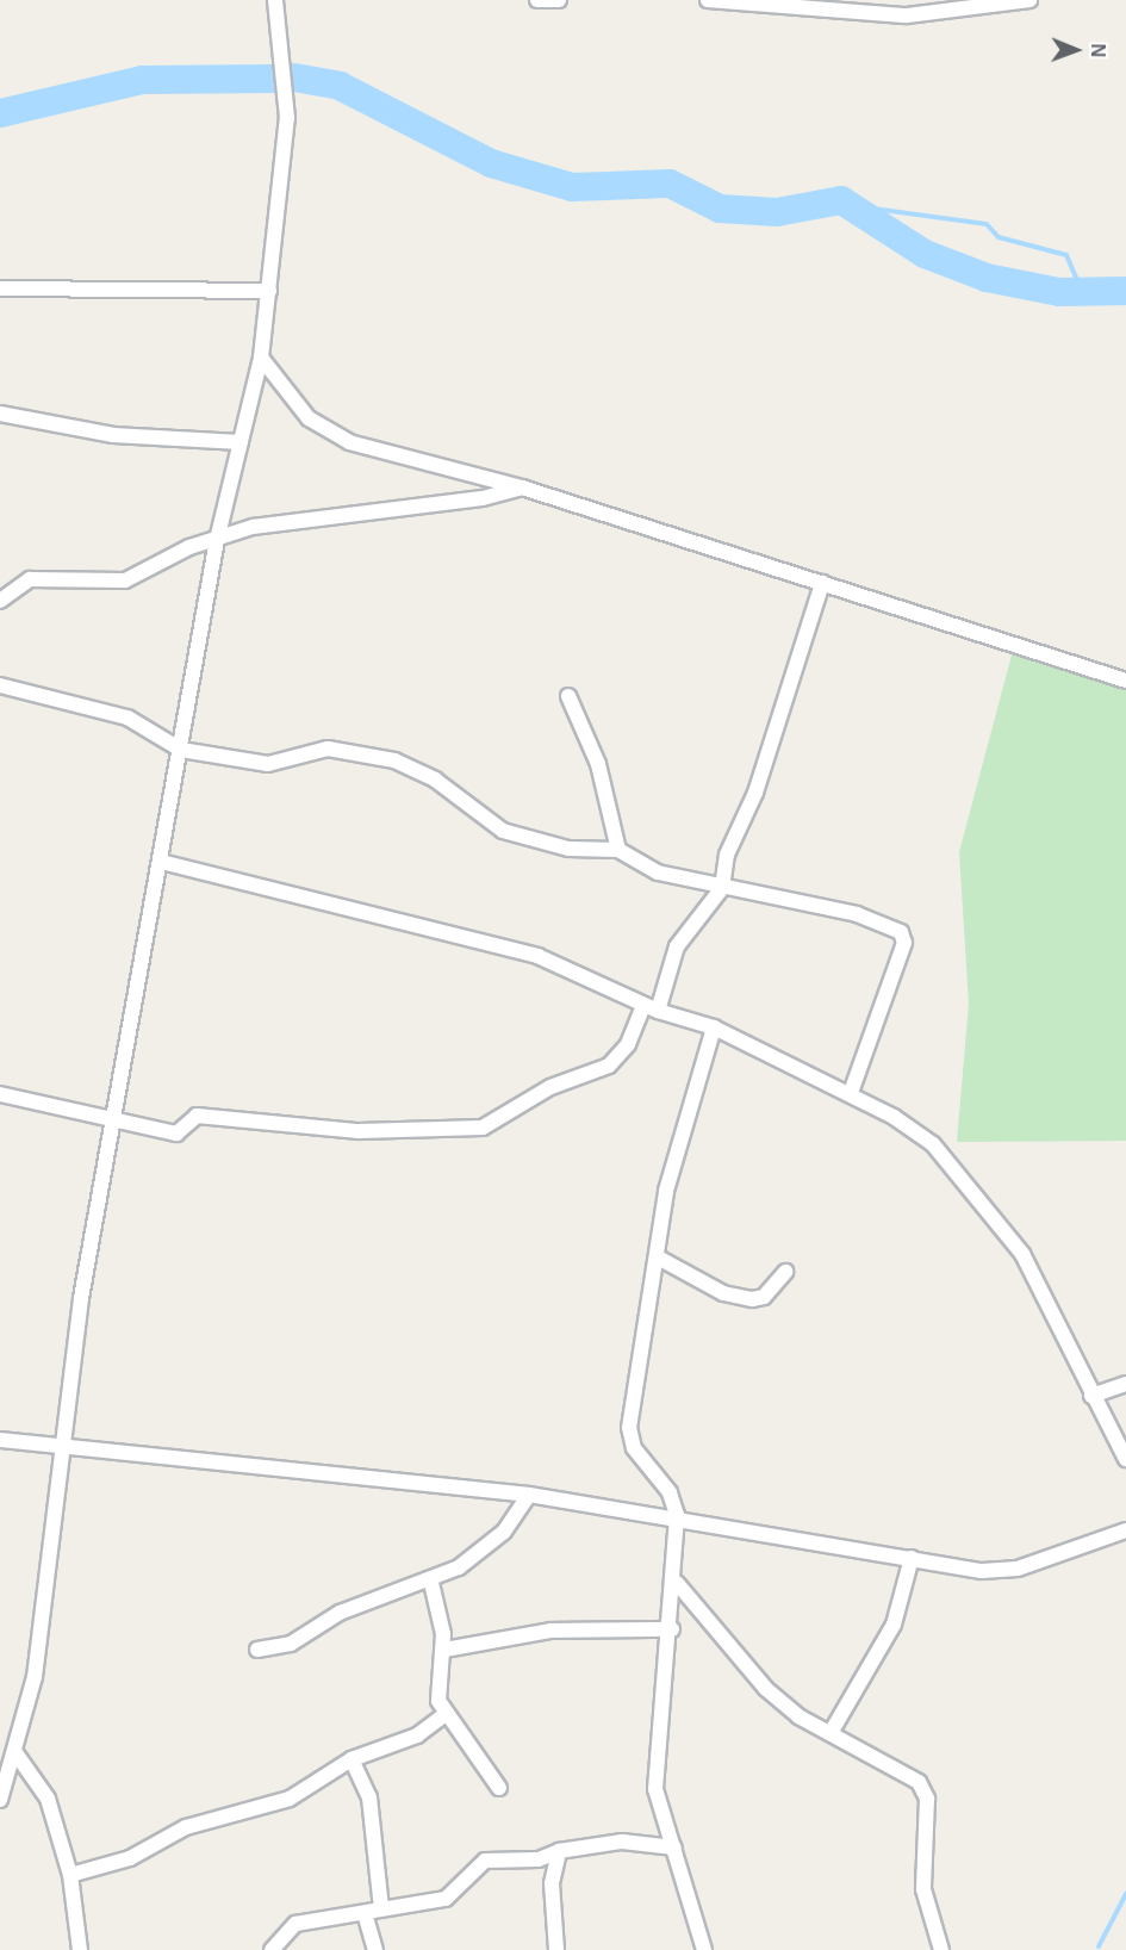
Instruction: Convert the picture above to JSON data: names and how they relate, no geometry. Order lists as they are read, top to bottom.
{
  "north": "right"
}
